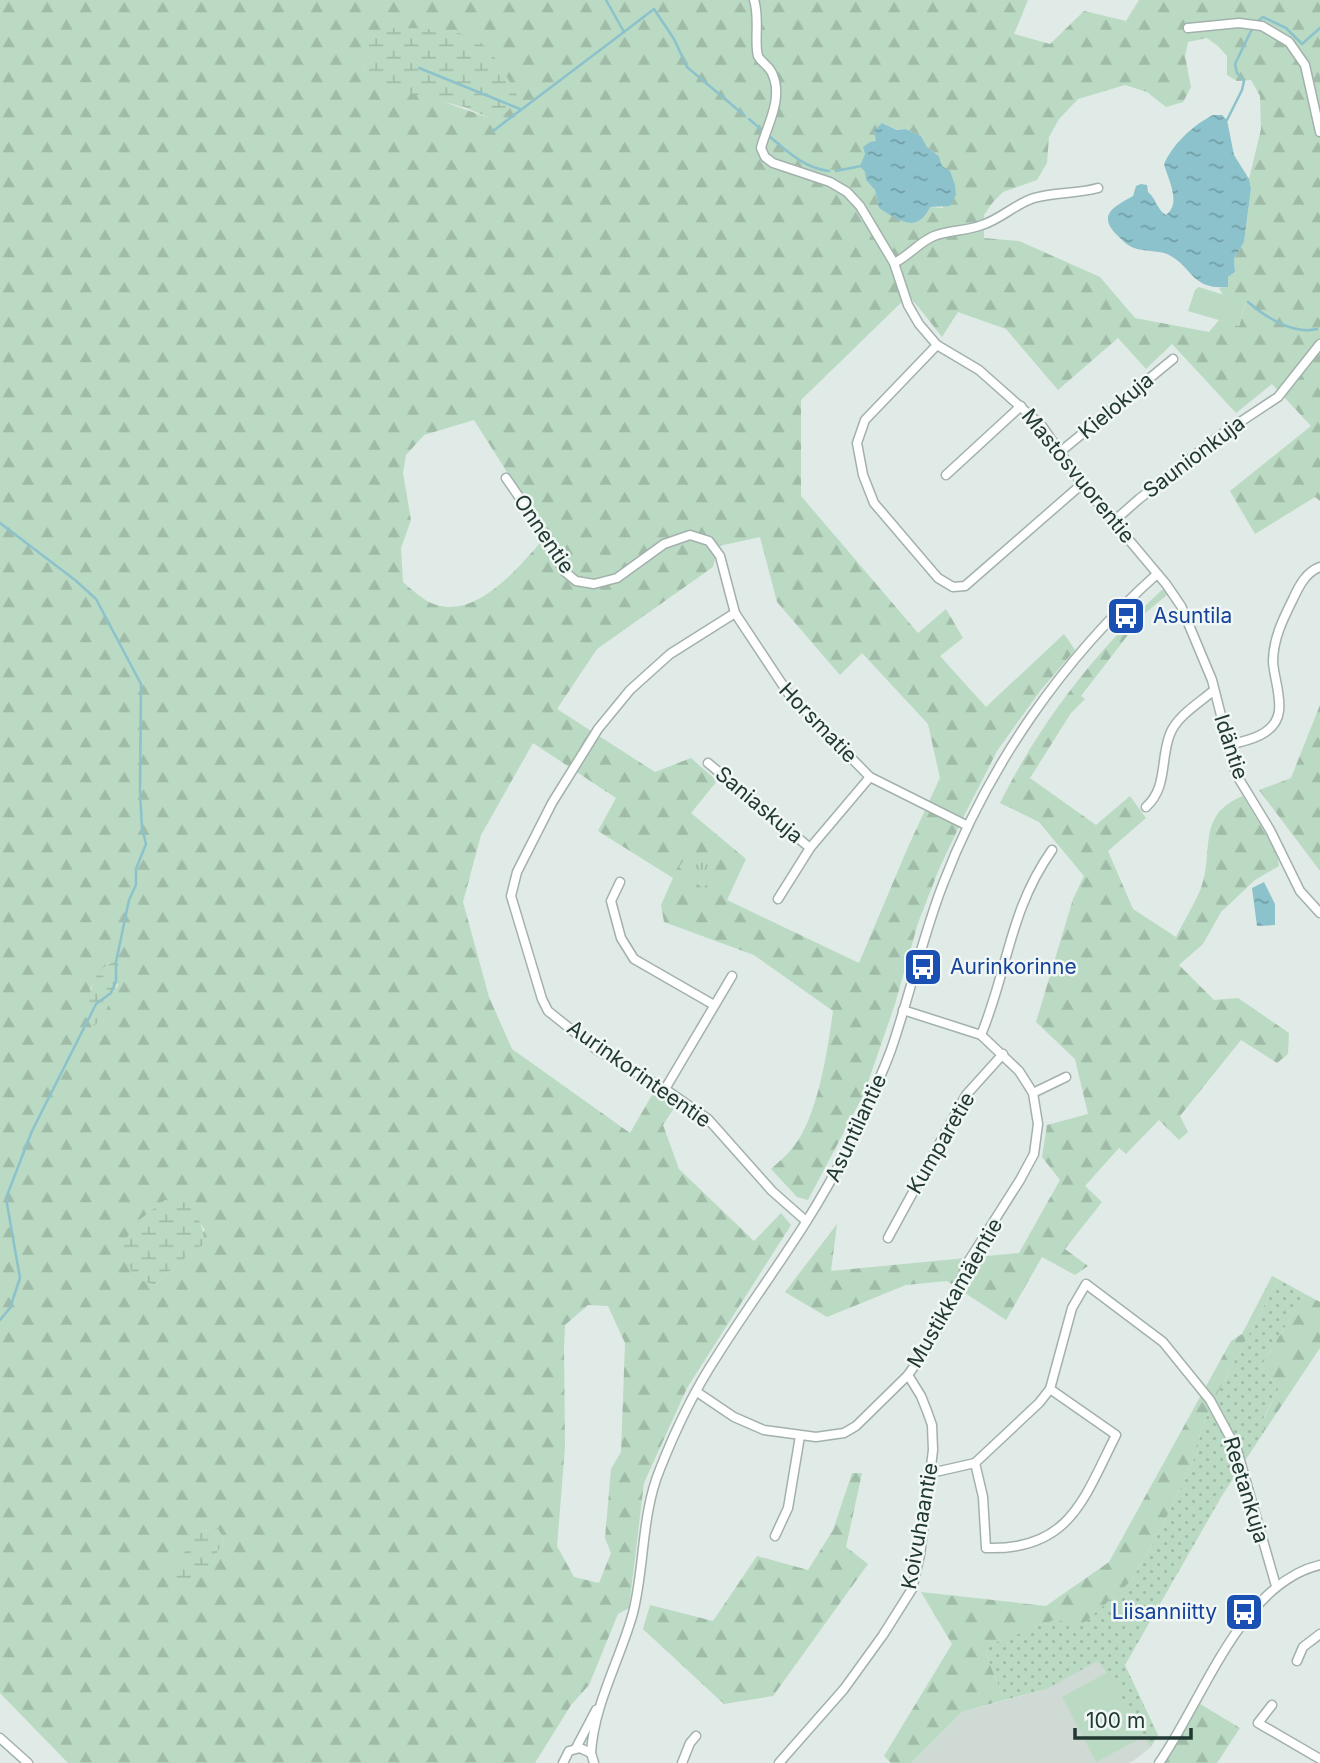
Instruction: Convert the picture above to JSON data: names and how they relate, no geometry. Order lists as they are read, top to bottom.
{
  "streets": {
    "street": [
      "Kielokuja",
      "Saunionkuja",
      "Mastosvuorentie",
      "Onnentie",
      "Horsmatie",
      "Idäntie",
      "Saniaskuja",
      "Aurinkorinteentie",
      "Asuntilantie",
      "Kumparetie",
      "Mustikkamäentie",
      "Reetankuja",
      "Koivuhaantie"
    ]
  },
  "crossings": [
    ["Kielokuja", "Mastosvuorentie"],
    ["Saunionkuja", "Mastosvuorentie"],
    ["Mastosvuorentie", "Idäntie"],
    ["Mastosvuorentie", "Asuntilantie"],
    ["Onnentie", "Horsmatie"],
    ["Horsmatie", "Aurinkorinteentie"],
    ["Horsmatie", "Asuntilantie"],
    ["Idäntie", "Asuntilantie"],
    ["Aurinkorinteentie", "Asuntilantie"],
    ["Asuntilantie", "Mustikkamäentie"],
    ["Kumparetie", "Mustikkamäentie"],
    ["Mustikkamäentie", "Koivuhaantie"]
  ],
  "places": {
    "bus stop": ["Asuntila", "Aurinkorinne", "Liisanniitty"]
  },
  "scale_bar": "100 m"
}
